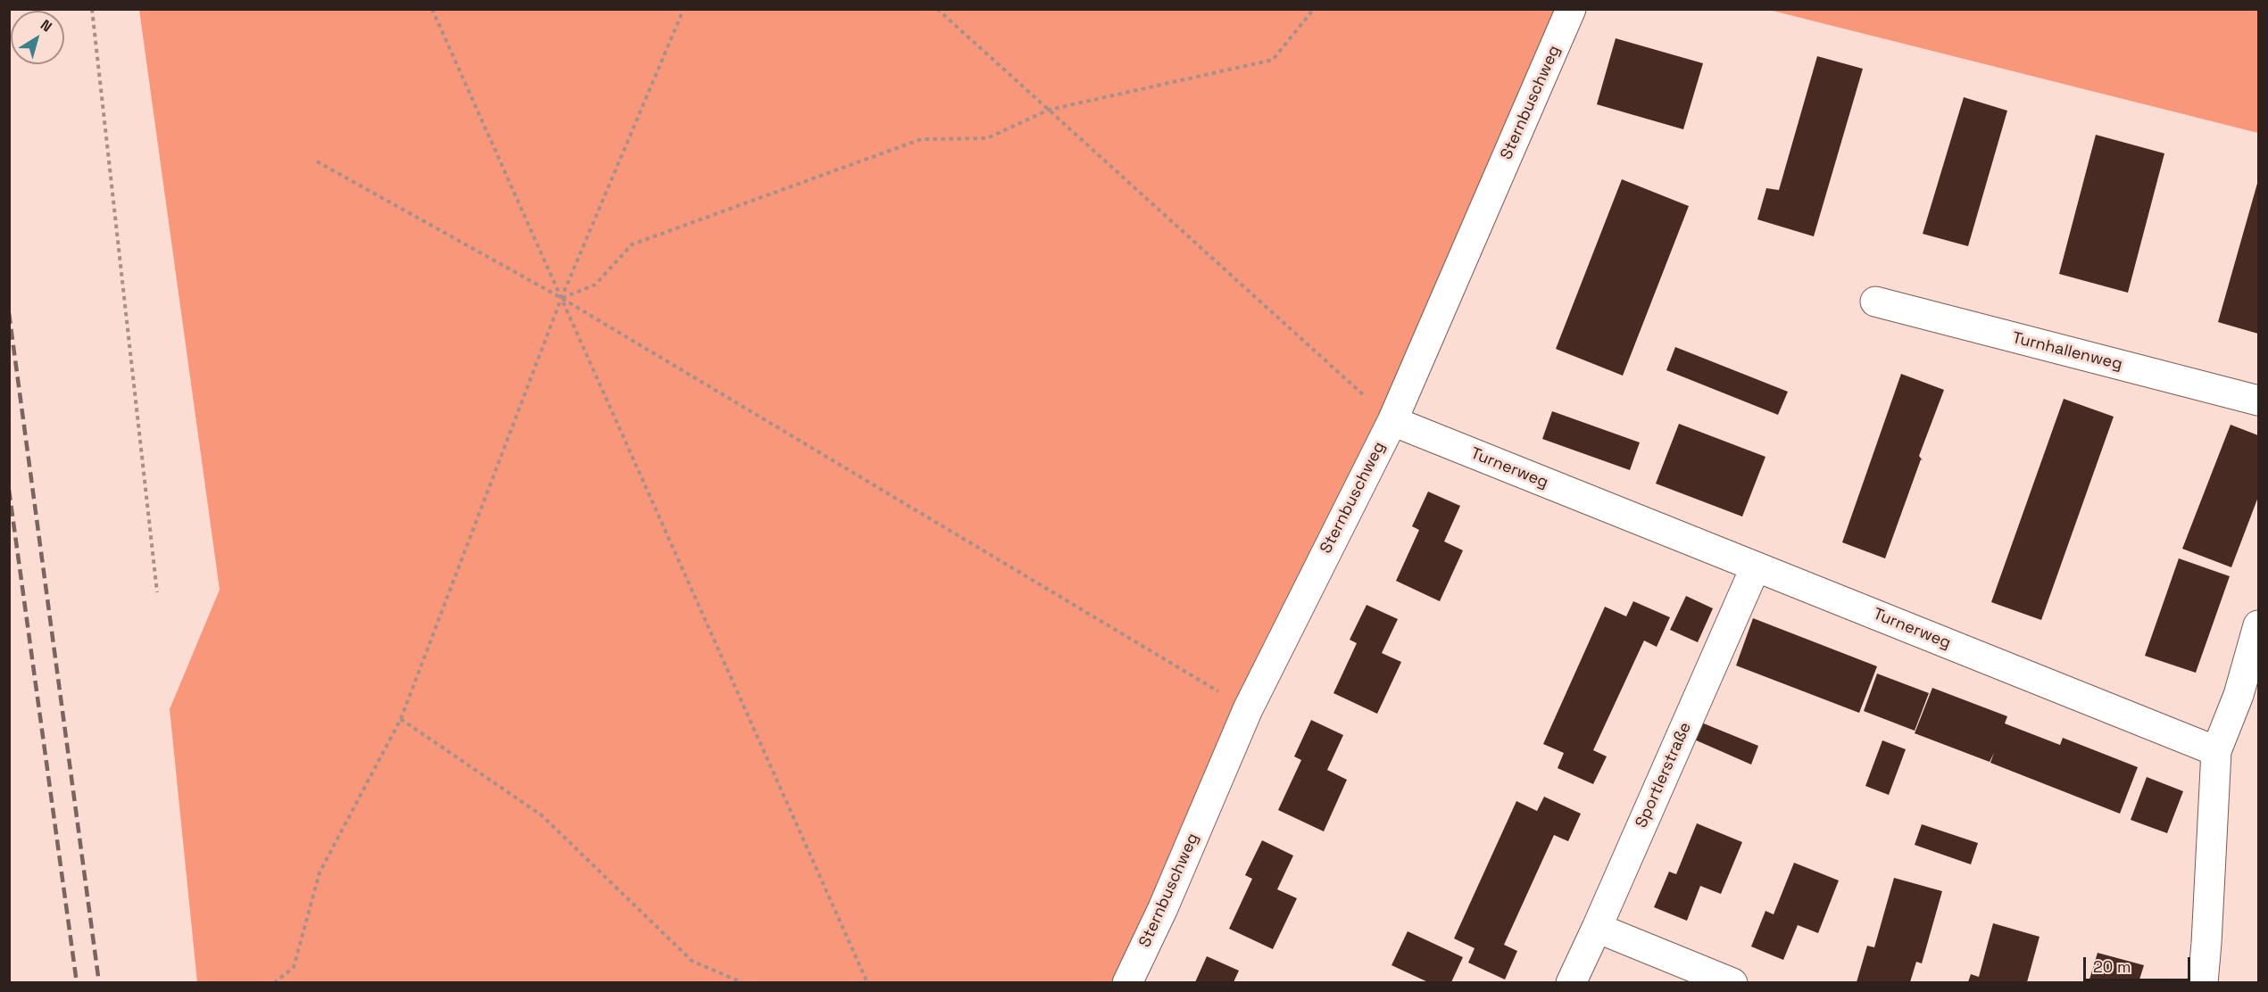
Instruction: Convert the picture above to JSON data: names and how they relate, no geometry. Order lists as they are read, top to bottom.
{
  "streets": {
    "street": [
      "Sternbuschweg",
      "Turnhallenweg",
      "Turnerweg",
      "Sportlerstraße"
    ]
  },
  "crossings": [
    ["Sternbuschweg", "Turnerweg"],
    ["Turnerweg", "Sportlerstraße"]
  ],
  "scale_bar": "20 m",
  "north": "top right"
}
